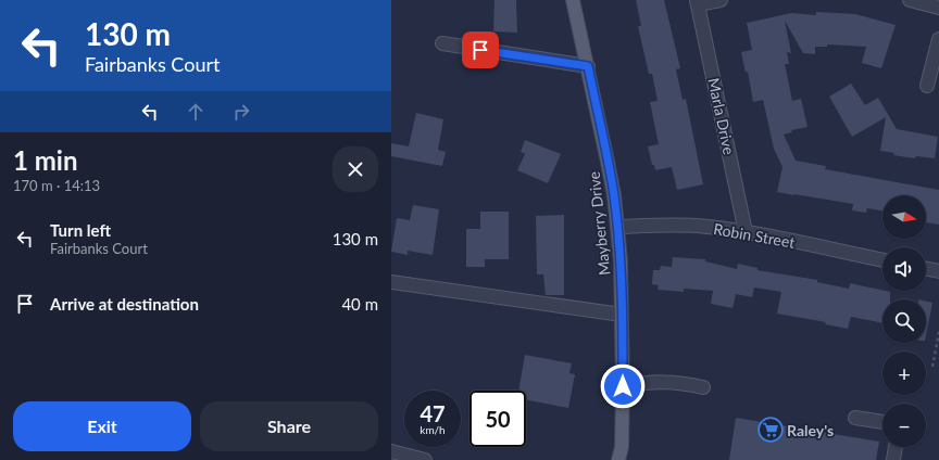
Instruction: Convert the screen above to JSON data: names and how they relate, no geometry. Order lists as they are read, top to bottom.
{
  "streets": {
    "main road": ["Mayberry Drive"],
    "street": ["Marla Drive", "Robin Street"]
  },
  "crossings": [
    ["Marla Drive", "Robin Street"],
    ["Mayberry Drive", "Robin Street"]
  ],
  "places": {
    "supermarket": ["Raley's"]
  },
  "north": "right",
  "page": {
    "turn": ["130 m", "Fairbanks Court"],
    "heading": ["1 min", "170 m · 14:13"],
    "map_buttons": ["+", "−"],
    "list": [
      {
        "name": "Turn left",
        "note": "Fairbanks Court",
        "value": "130 m"
      },
      {
        "name": "Arrive at destination",
        "value": "40 m"
      }
    ],
    "speed": "47 km/h",
    "limit": "50",
    "buttons": ["Exit", "Share"]
  }
}
